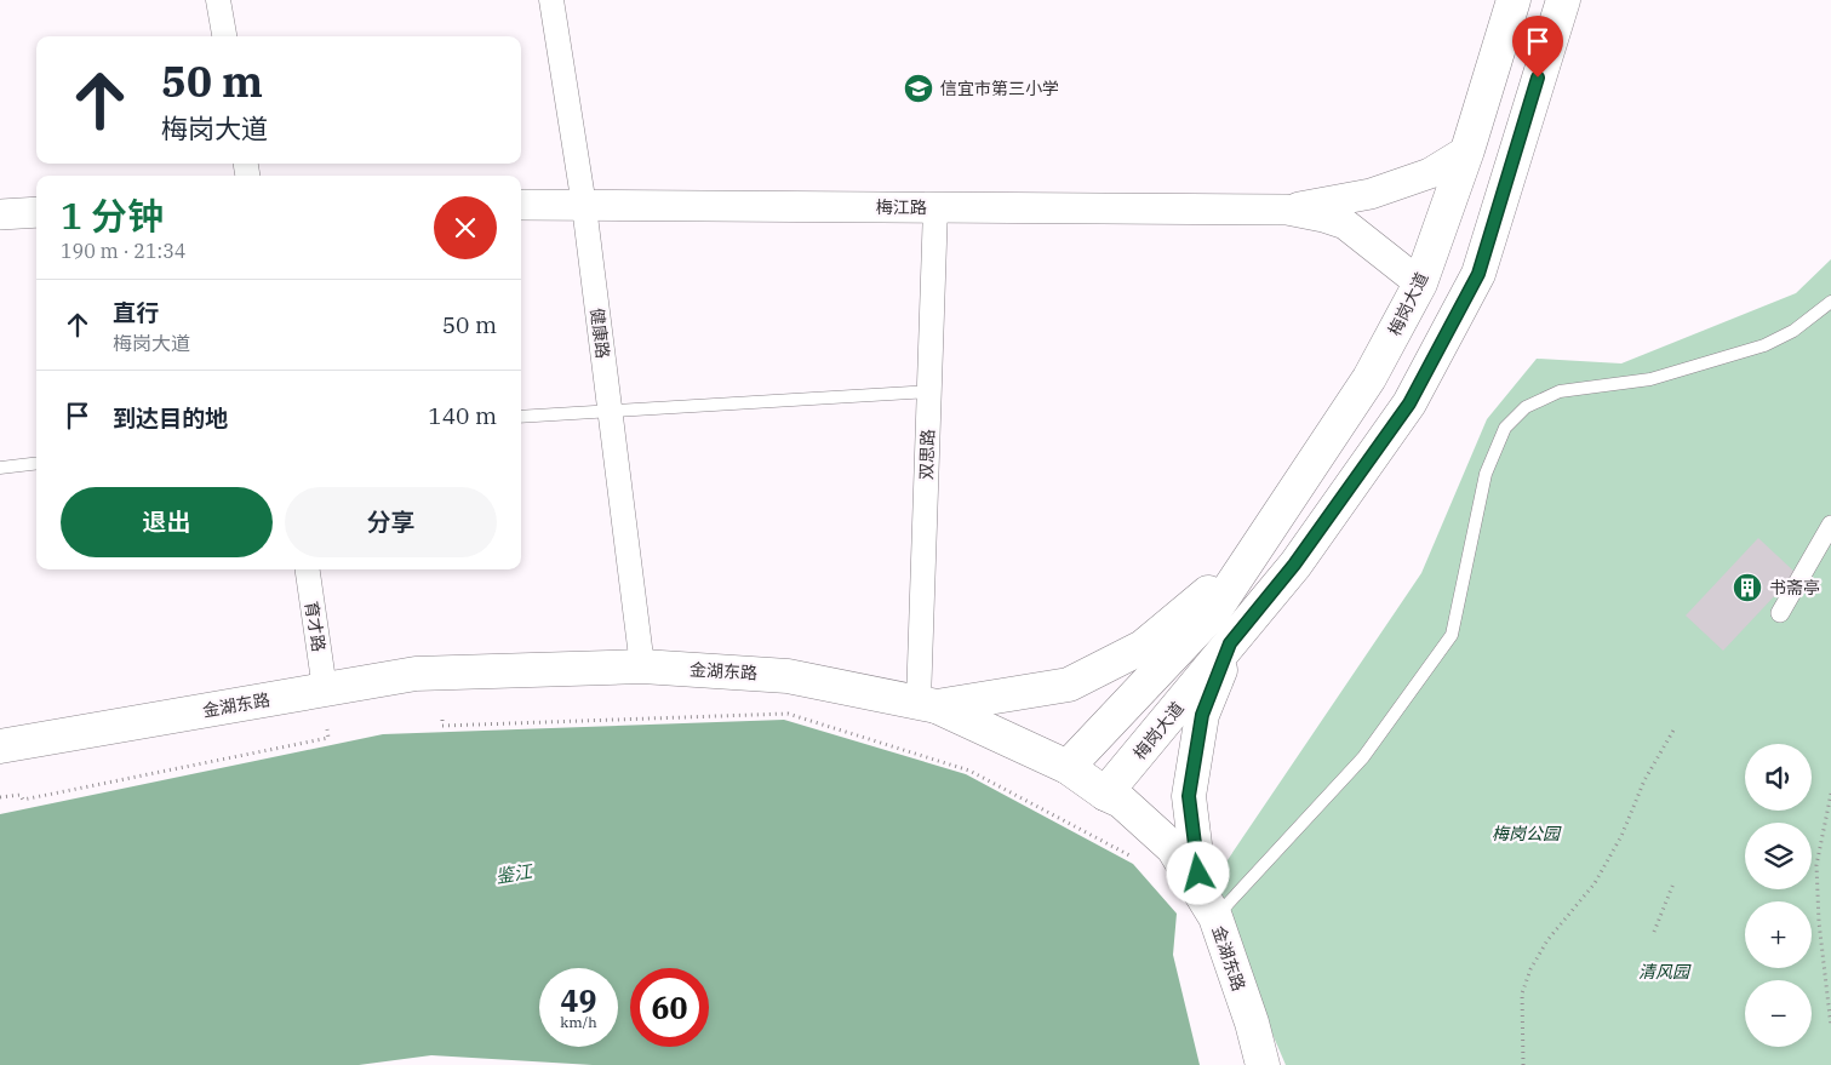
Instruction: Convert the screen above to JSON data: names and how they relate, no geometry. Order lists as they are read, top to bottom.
{
  "streets": {
    "main road": ["梅岗大道", "金湖东路"],
    "street": [
      "梅江路",
      "健康路",
      "双思路",
      "育才路"
    ]
  },
  "crossings": [
    ["梅江路", "健康路"],
    ["梅江路", "双思路"],
    ["梅岗大道", "金湖东路"],
    ["健康路", "金湖东路"],
    ["双思路", "金湖东路"],
    ["育才路", "金湖东路"]
  ],
  "water": ["鉴江"],
  "parks": ["梅岗公园", "清风园"],
  "places": {
    "school or university": ["信宜市第三小学"],
    "building": ["书斋亭"]
  },
  "page": {
    "turn": ["50 m", "梅岗大道"],
    "heading": ["1 分钟", "190 m · 21:34"],
    "list": [
      {
        "name": "直行",
        "note": "梅岗大道",
        "value": "50 m"
      },
      {
        "name": "到达目的地",
        "value": "140 m"
      }
    ],
    "buttons": ["退出", "分享"],
    "map_buttons": ["+", "−"],
    "speed": "49 km/h",
    "limit": "60"
  }
}
